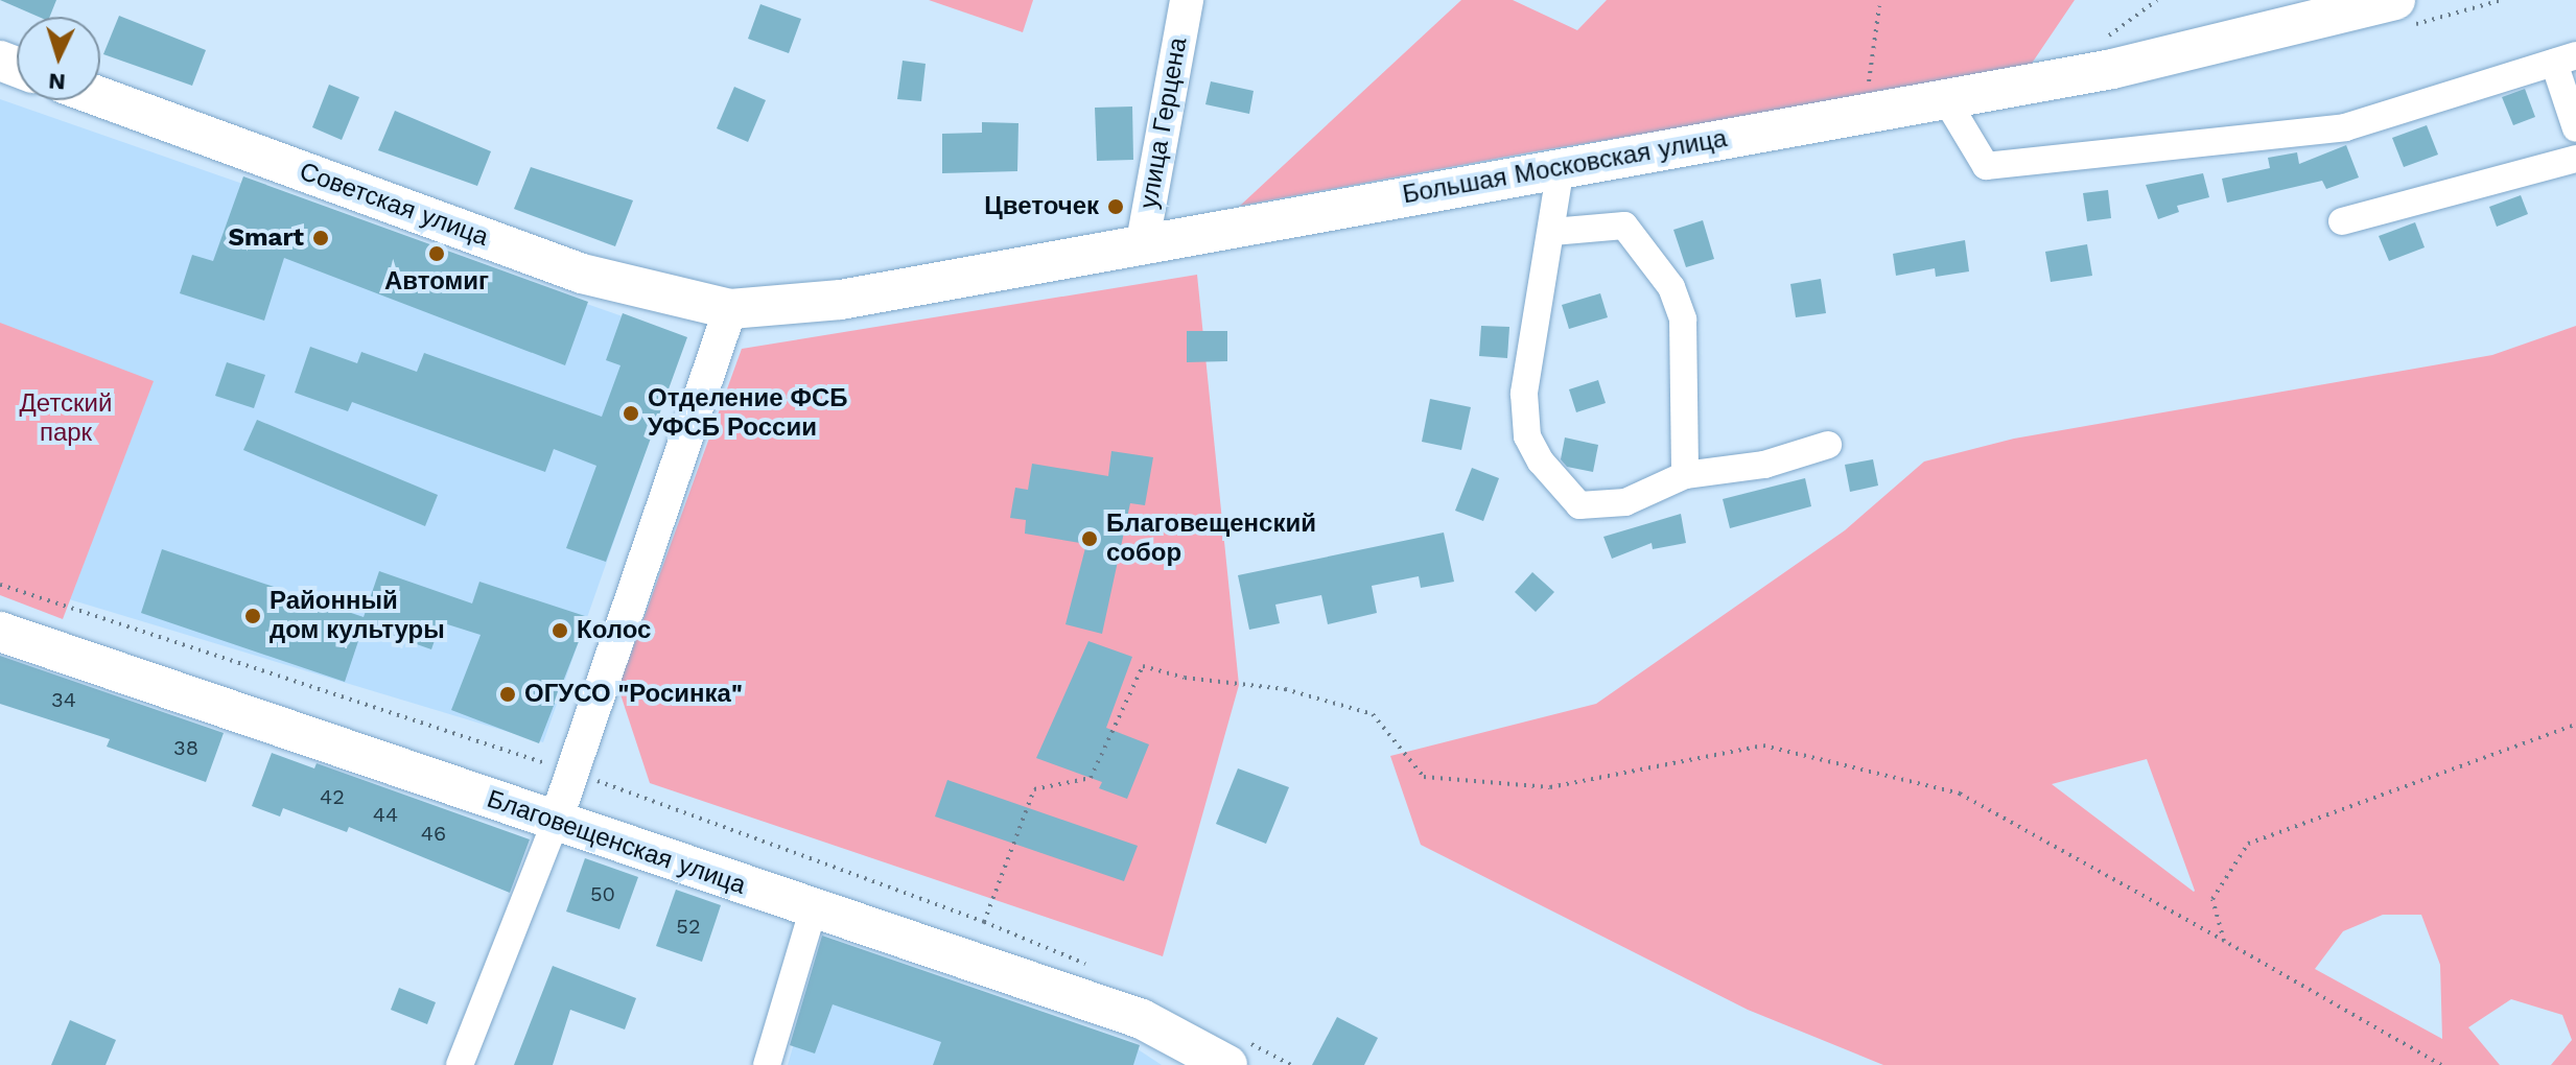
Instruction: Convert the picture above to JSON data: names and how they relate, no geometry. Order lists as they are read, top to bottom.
{
  "streets": {
    "main road": ["Большая Московская улица", "Советская улица", "Благовещенская улица"],
    "street": ["улица Герцена"]
  },
  "crossings": [
    ["улица Герцена", "Большая Московская улица"],
    ["Большая Московская улица", "Советская улица"]
  ],
  "parks": ["Детский парк"],
  "places": [
    "Цветочек",
    "Smart",
    "Автомиг",
    "Отделение ФСБ УФСБ России",
    "Благовещенский собор",
    "Районный дом культуры",
    "Колос",
    "ОГУСО \"Росинка\""
  ],
  "house_numbers": [
    "34",
    "38",
    "42",
    "44",
    "46",
    "50",
    "52"
  ],
  "north": "bottom"
}
